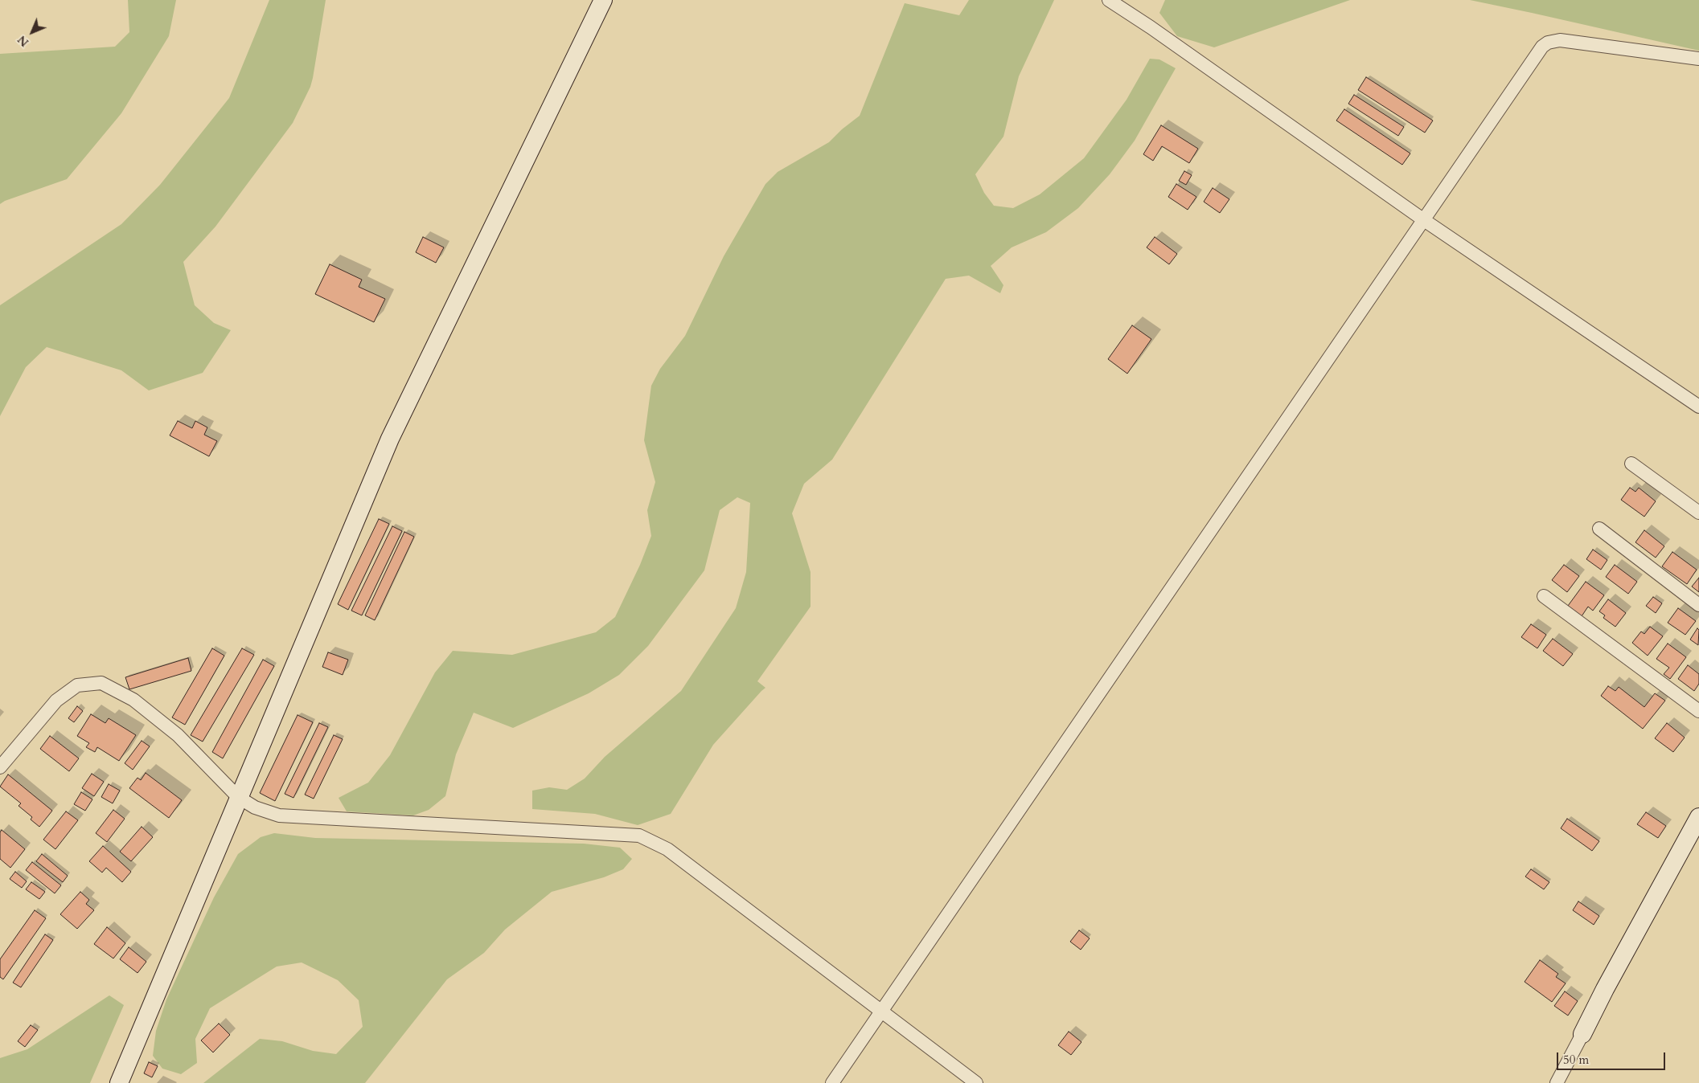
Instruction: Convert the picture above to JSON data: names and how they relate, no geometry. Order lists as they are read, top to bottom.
{
  "scale_bar": "50 m",
  "north": "bottom left"
}
